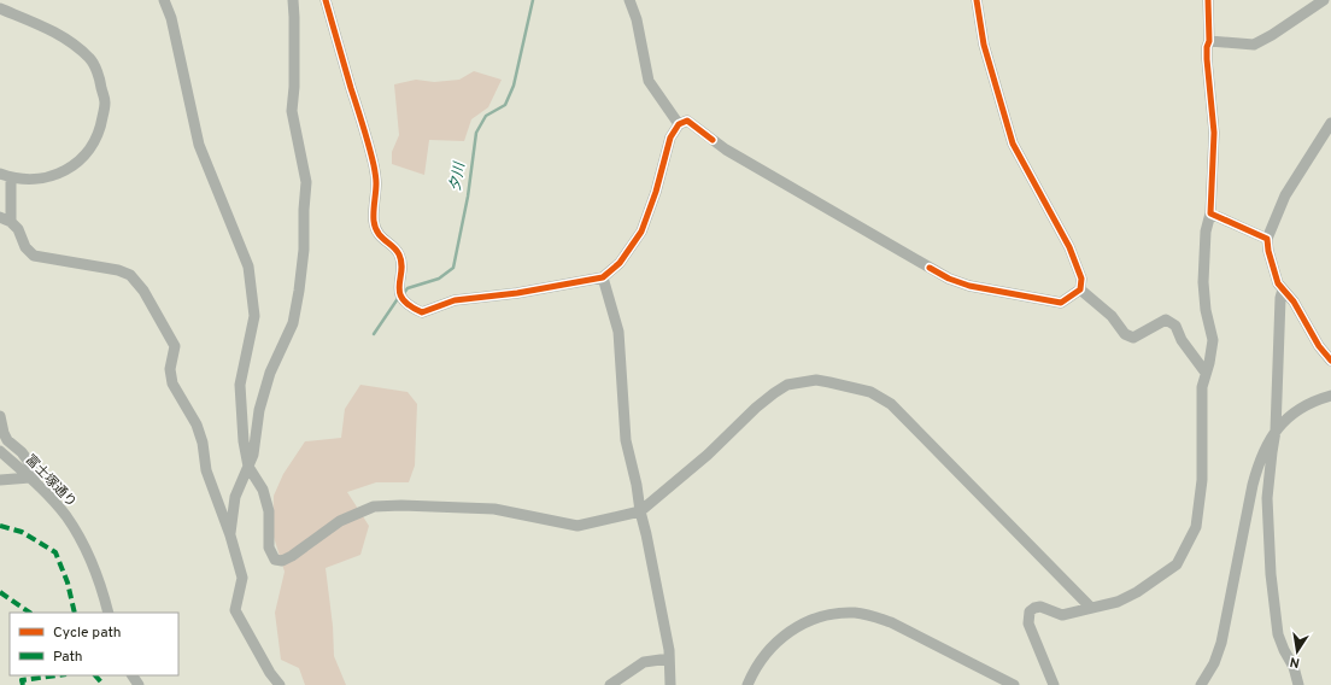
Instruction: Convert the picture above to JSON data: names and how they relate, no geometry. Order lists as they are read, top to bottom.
{
  "streets": {
    "street": ["富士塚通り"]
  },
  "water": ["夕川"],
  "legend": ["Cycle path", "Path"],
  "north": "bottom"
}
